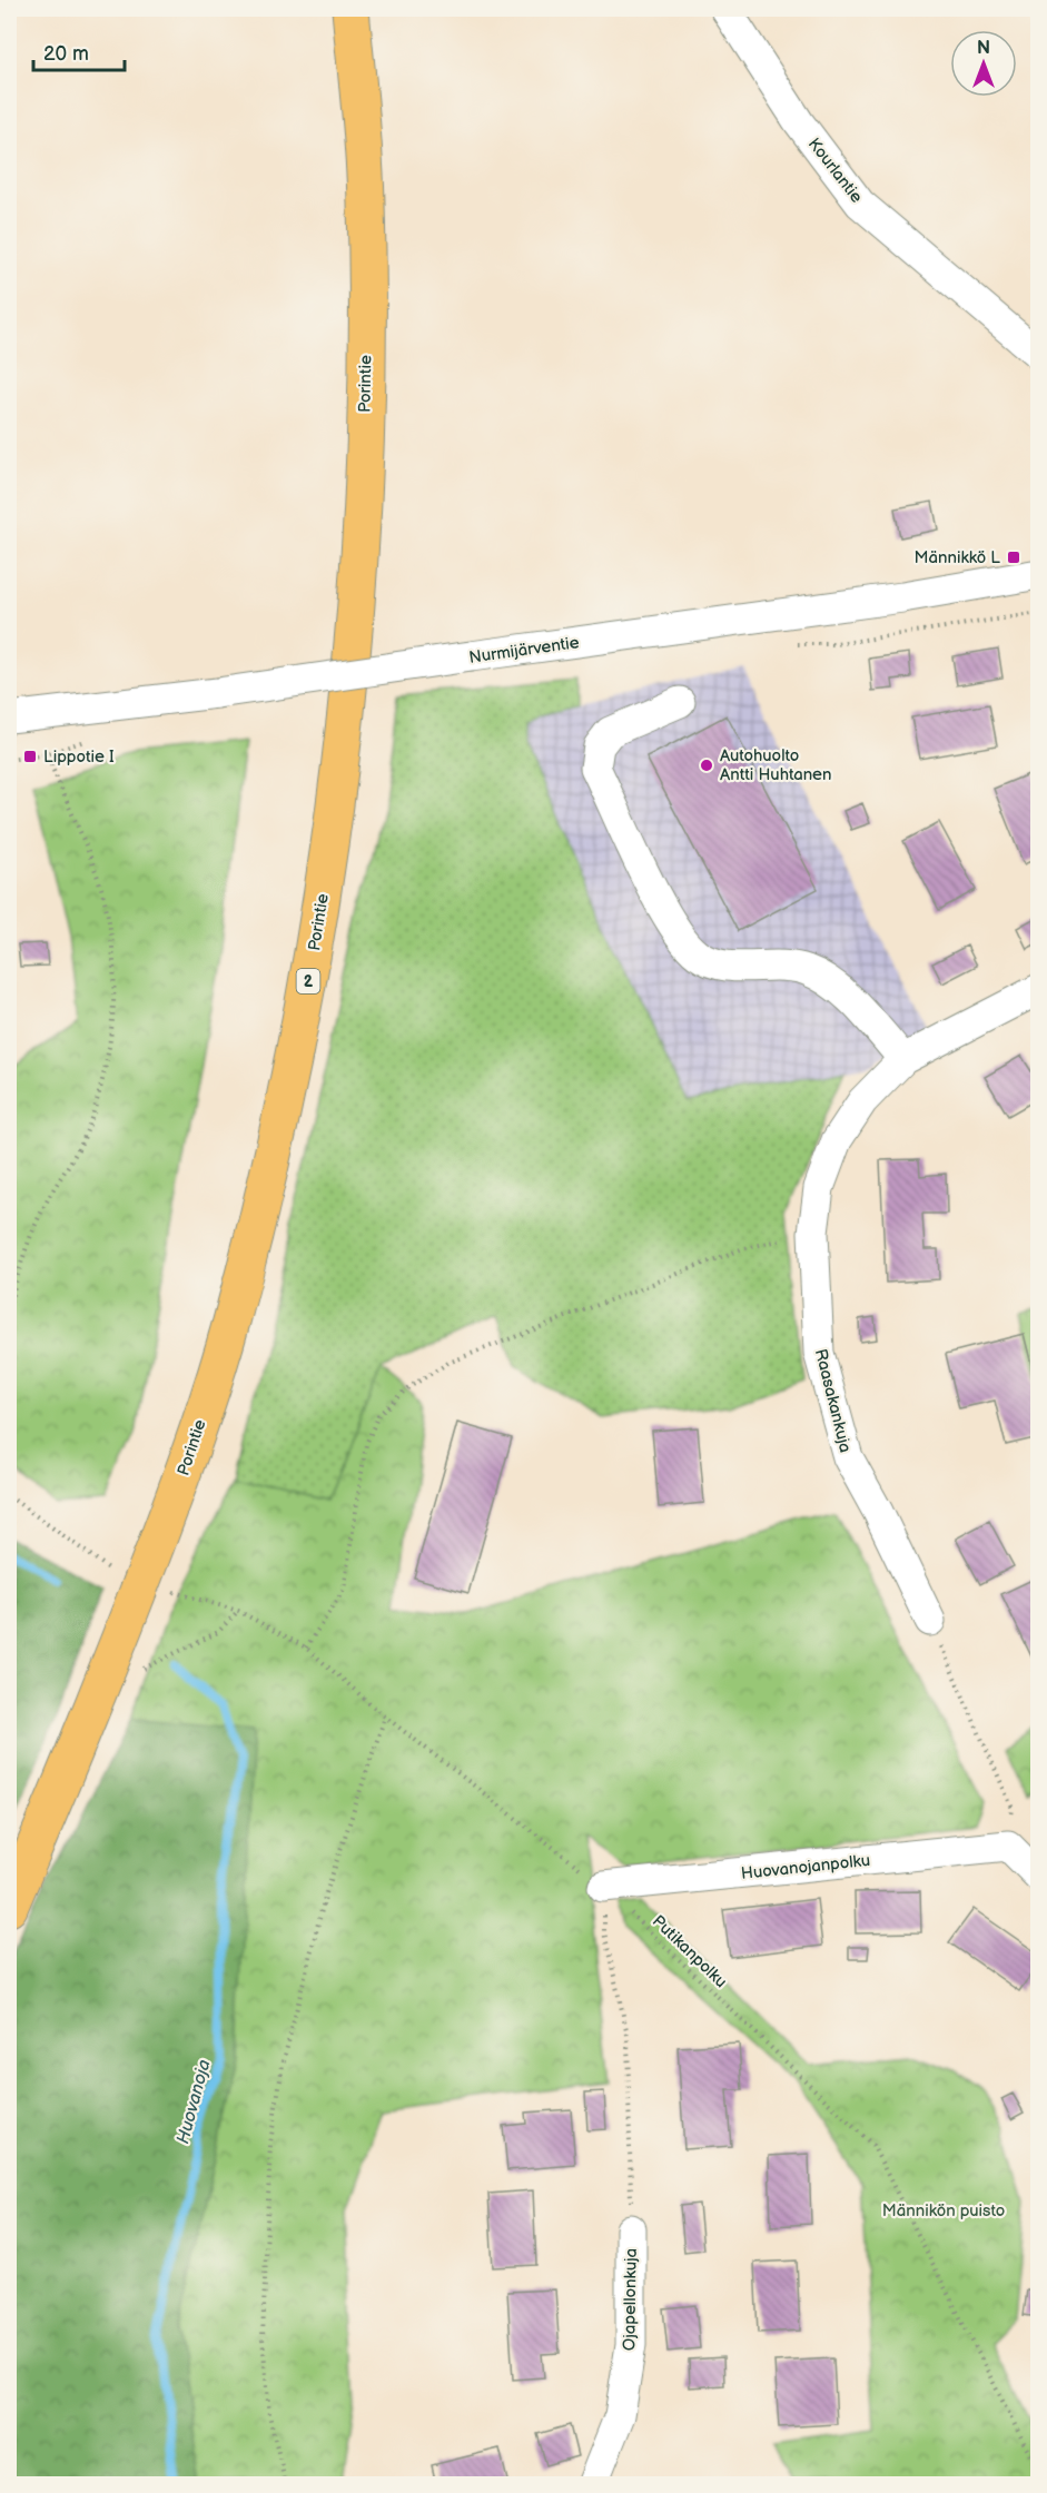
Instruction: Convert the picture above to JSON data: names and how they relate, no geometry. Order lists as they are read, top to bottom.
{
  "streets": {
    "highway": ["Porintie", "2"],
    "street": [
      "Kourlantie",
      "Nurmijärventie",
      "Raasakankuja",
      "Huovanojanpolku",
      "Ojapellonkuja"
    ],
    "path": ["Putikanpolku"]
  },
  "crossings": [
    ["Huovanojanpolku", "Putikanpolku"]
  ],
  "water": ["Huovanoja"],
  "parks": ["Männikön puisto"],
  "places": {
    "transit": ["Männikkö L", "Lippotie I"],
    "other": ["Autohuolto Antti Huhtanen"]
  },
  "scale_bar": "20 m",
  "north": "top"
}
